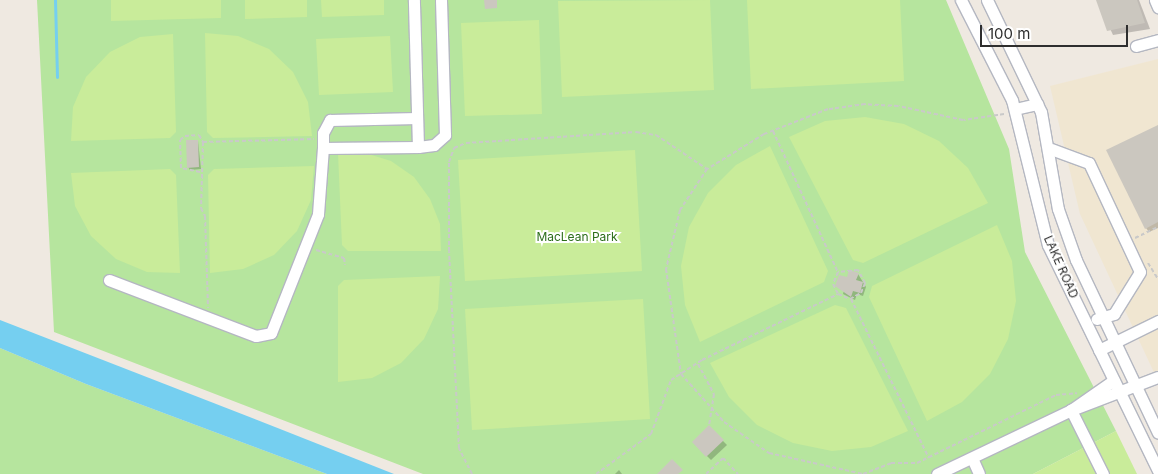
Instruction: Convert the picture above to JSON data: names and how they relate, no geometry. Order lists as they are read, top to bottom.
{
  "streets": {
    "street": ["LAKE ROAD"]
  },
  "parks": ["MacLean Park"],
  "scale_bar": "100 m"
}
